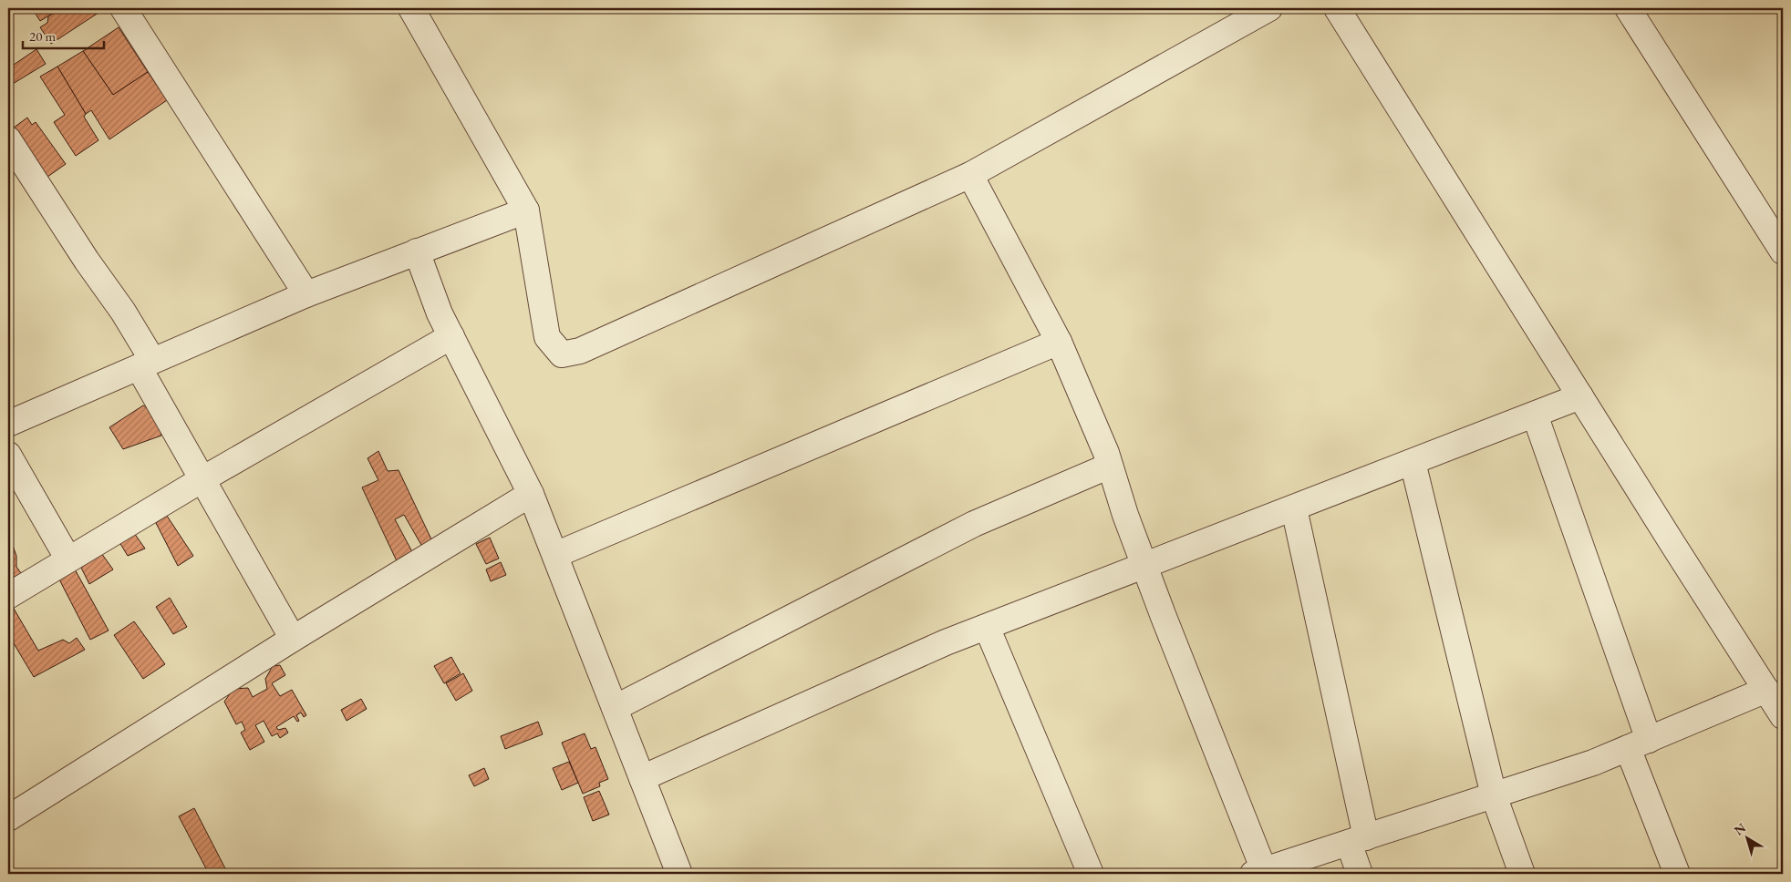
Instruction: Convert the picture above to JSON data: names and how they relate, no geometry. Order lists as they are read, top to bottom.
{
  "scale_bar": "20 m",
  "north": "top left"
}
